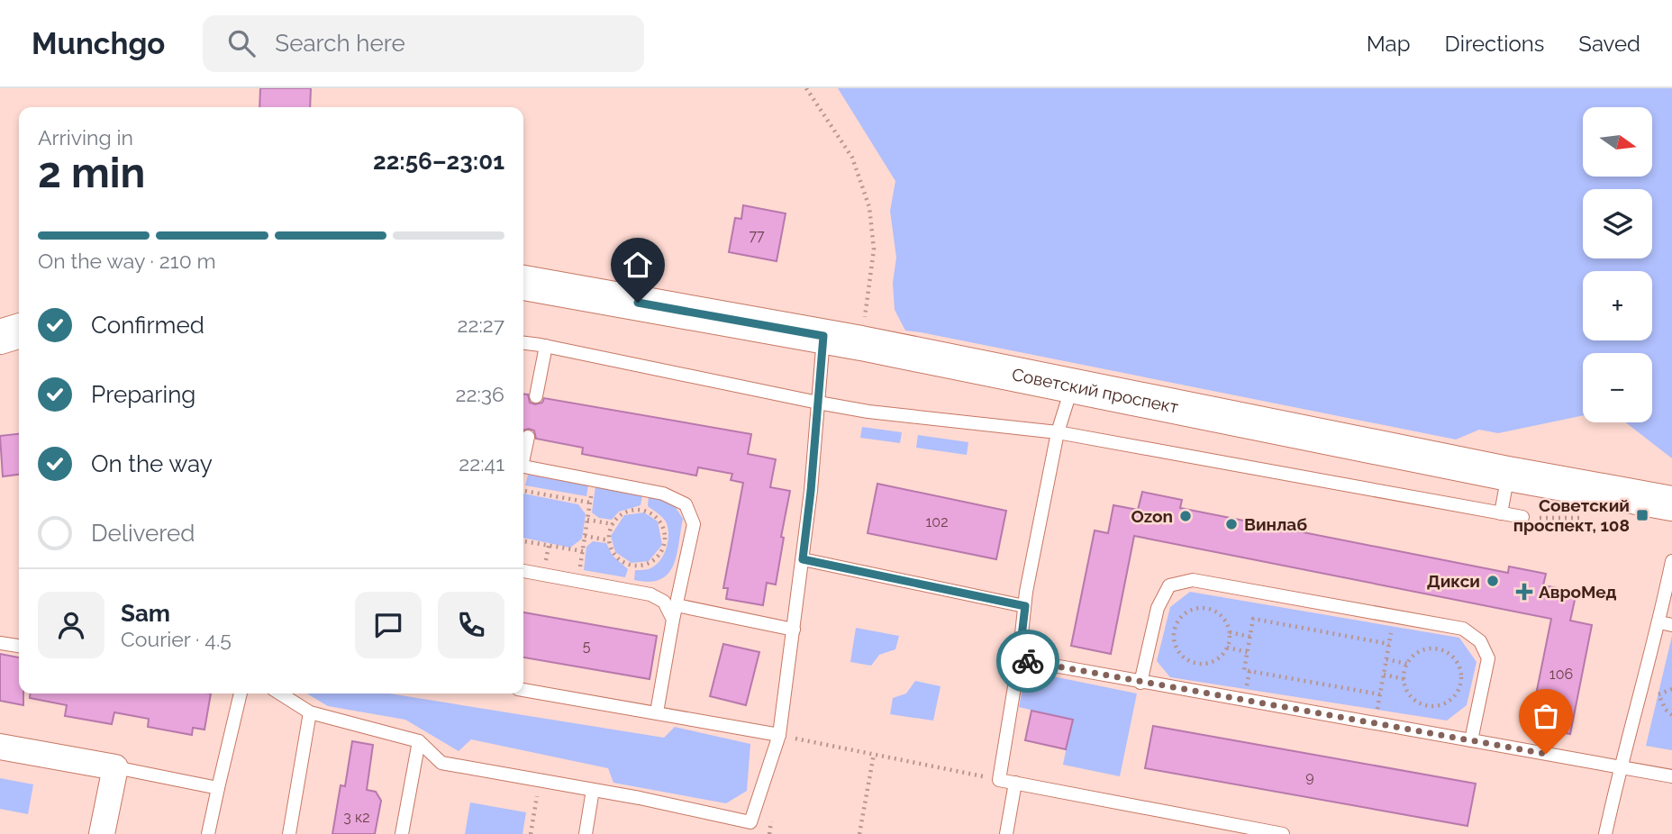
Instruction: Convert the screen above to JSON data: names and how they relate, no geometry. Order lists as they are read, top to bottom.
{
  "streets": {
    "street": ["Советский проспект"]
  },
  "places": {
    "transit": ["Советский проспект, 108"],
    "other": ["Ozon", "Винлаб", "Дикси"],
    "health": ["АвроМед"]
  },
  "house_numbers": [
    "77",
    "102",
    "5",
    "106",
    "9",
    "3 к2"
  ],
  "north": "right",
  "page": {
    "header": "Munchgo",
    "search": "Search here",
    "nav": ["Map", "Directions", "Saved"],
    "map_buttons": ["+", "−"],
    "heading": ["2 min", "Arriving in", "22:56–23:01"],
    "panel": ["Sam", "Courier · 4.5"],
    "bar": "On the way · 210 m",
    "list": [
      ["Confirmed", "22:27"],
      ["Preparing", "22:36"],
      ["On the way", "22:41"],
      "Delivered"
    ]
  }
}
